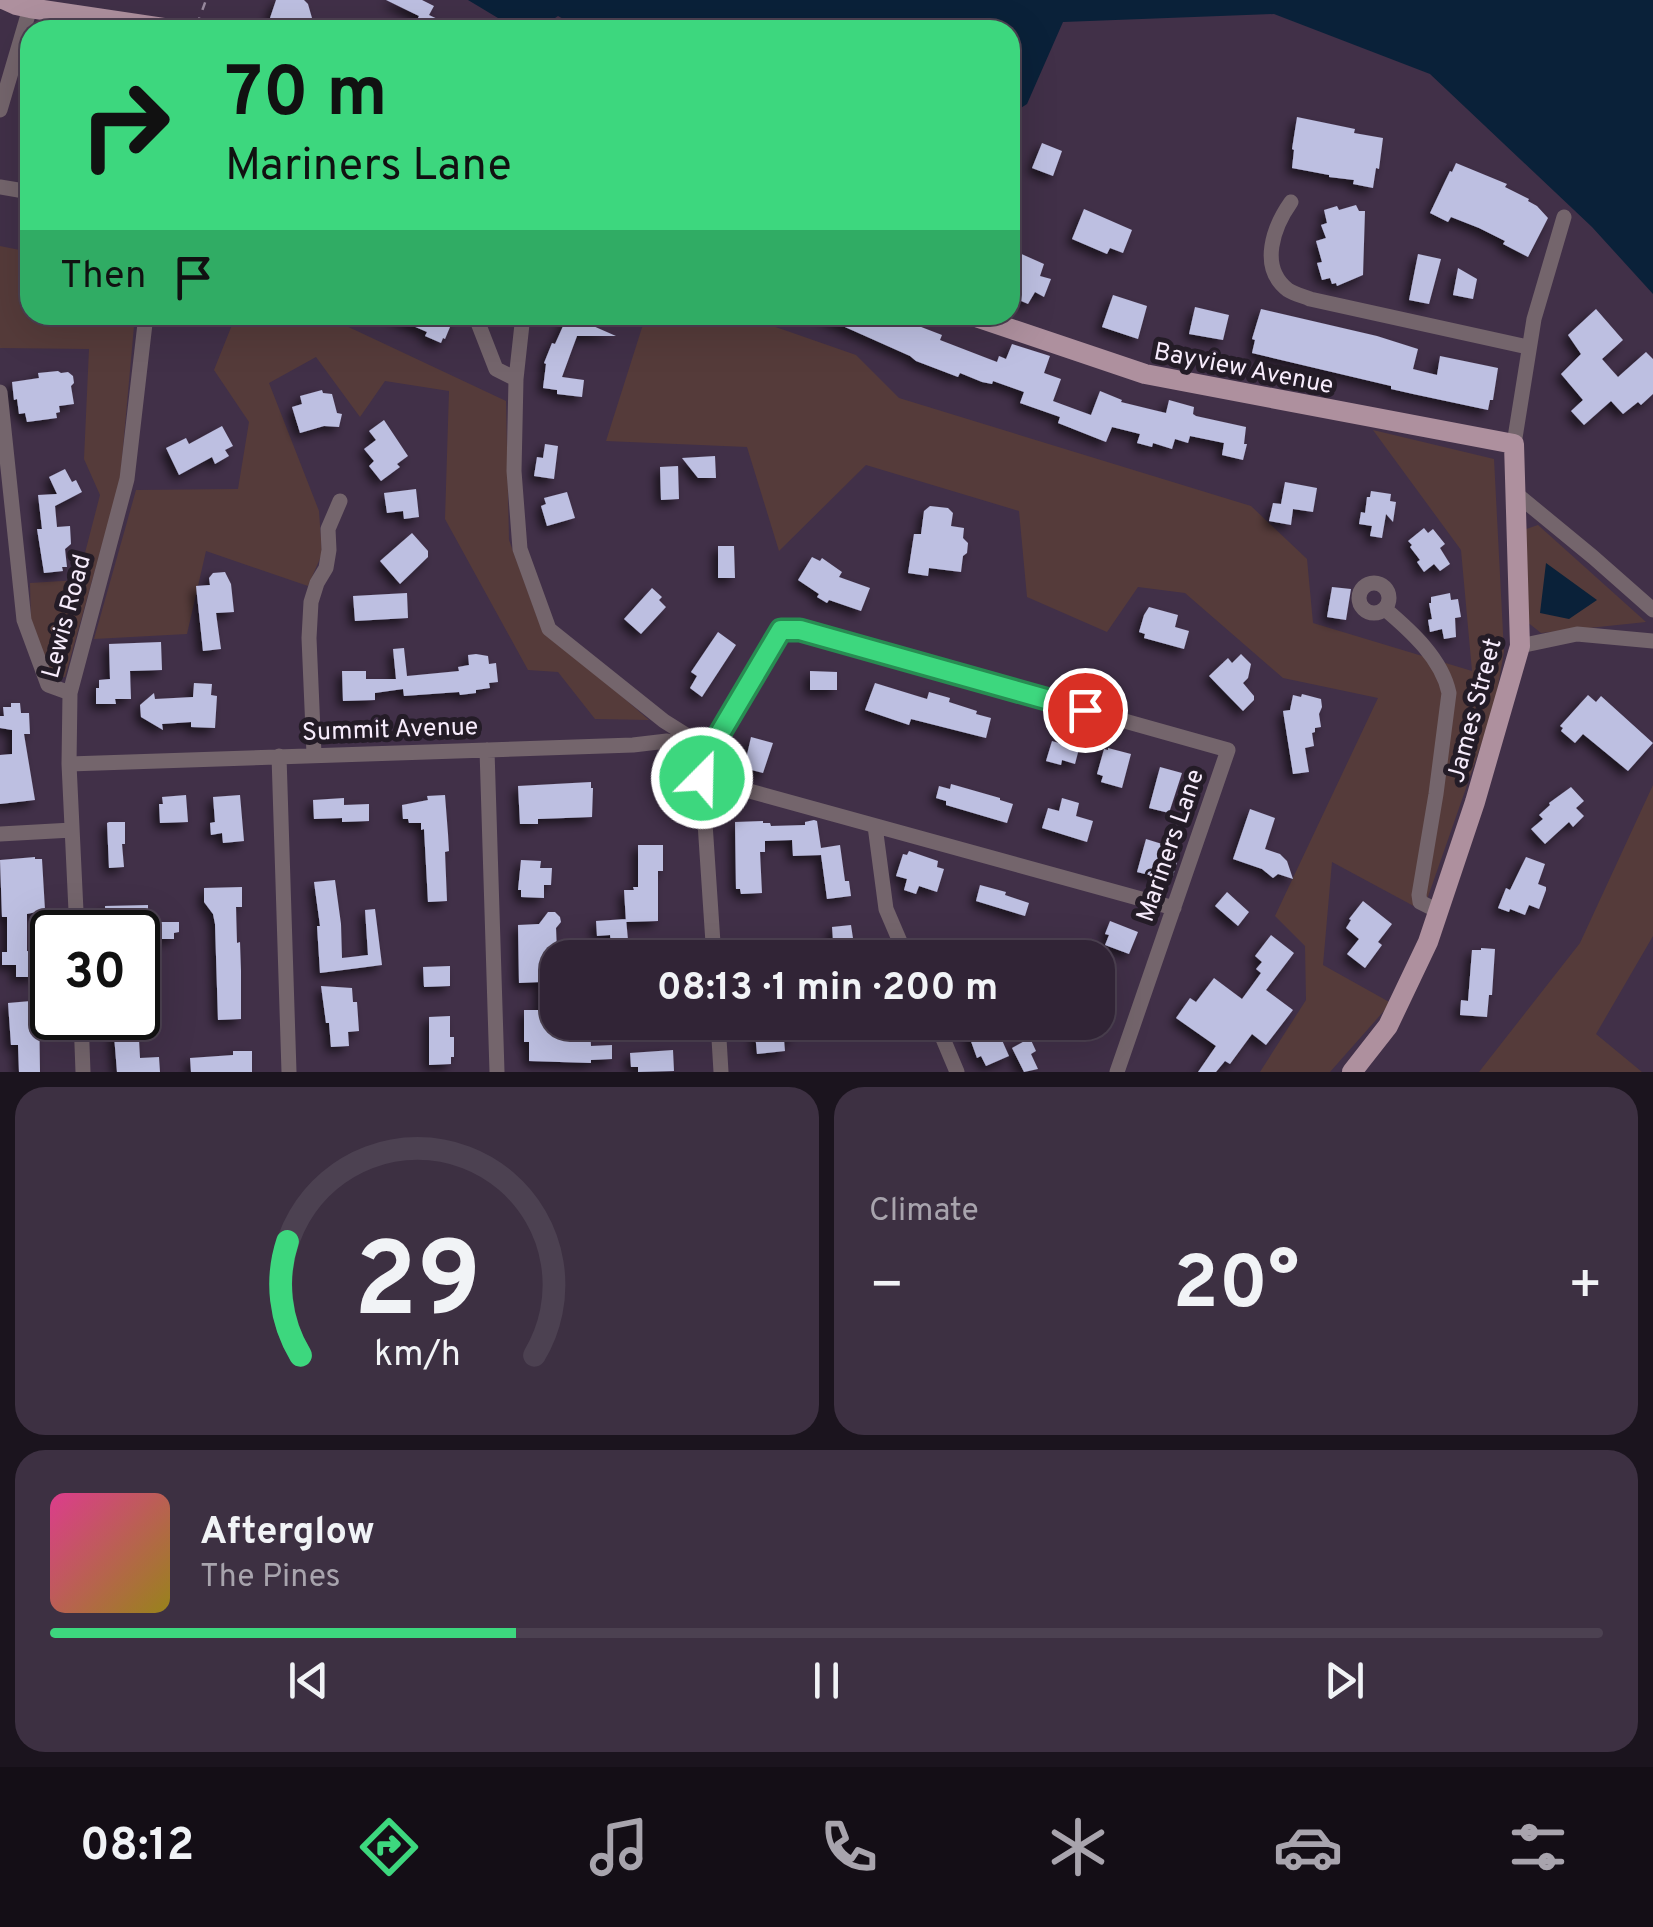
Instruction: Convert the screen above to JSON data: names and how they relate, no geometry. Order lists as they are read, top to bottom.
{
  "streets": {
    "main road": ["Bayview Avenue", "James Street"],
    "street": ["Lewis Road", "Summit Avenue", "Mariners Lane"]
  },
  "crossings": [
    ["Bayview Avenue", "James Street"],
    ["Lewis Road", "Summit Avenue"],
    ["Summit Avenue", "Mariners Lane"]
  ],
  "page": {
    "turn": ["70 m", "Mariners Lane"],
    "then": "Then",
    "limit": "30",
    "trip": "08:13 · 1 min · 200 m",
    "tile": "Climate",
    "heat": ["−", "20°", "+"],
    "song": ["Afterglow", "The Pines"],
    "tabs": "08:12",
    "gauge": ["29", "km/h"]
  }
}
